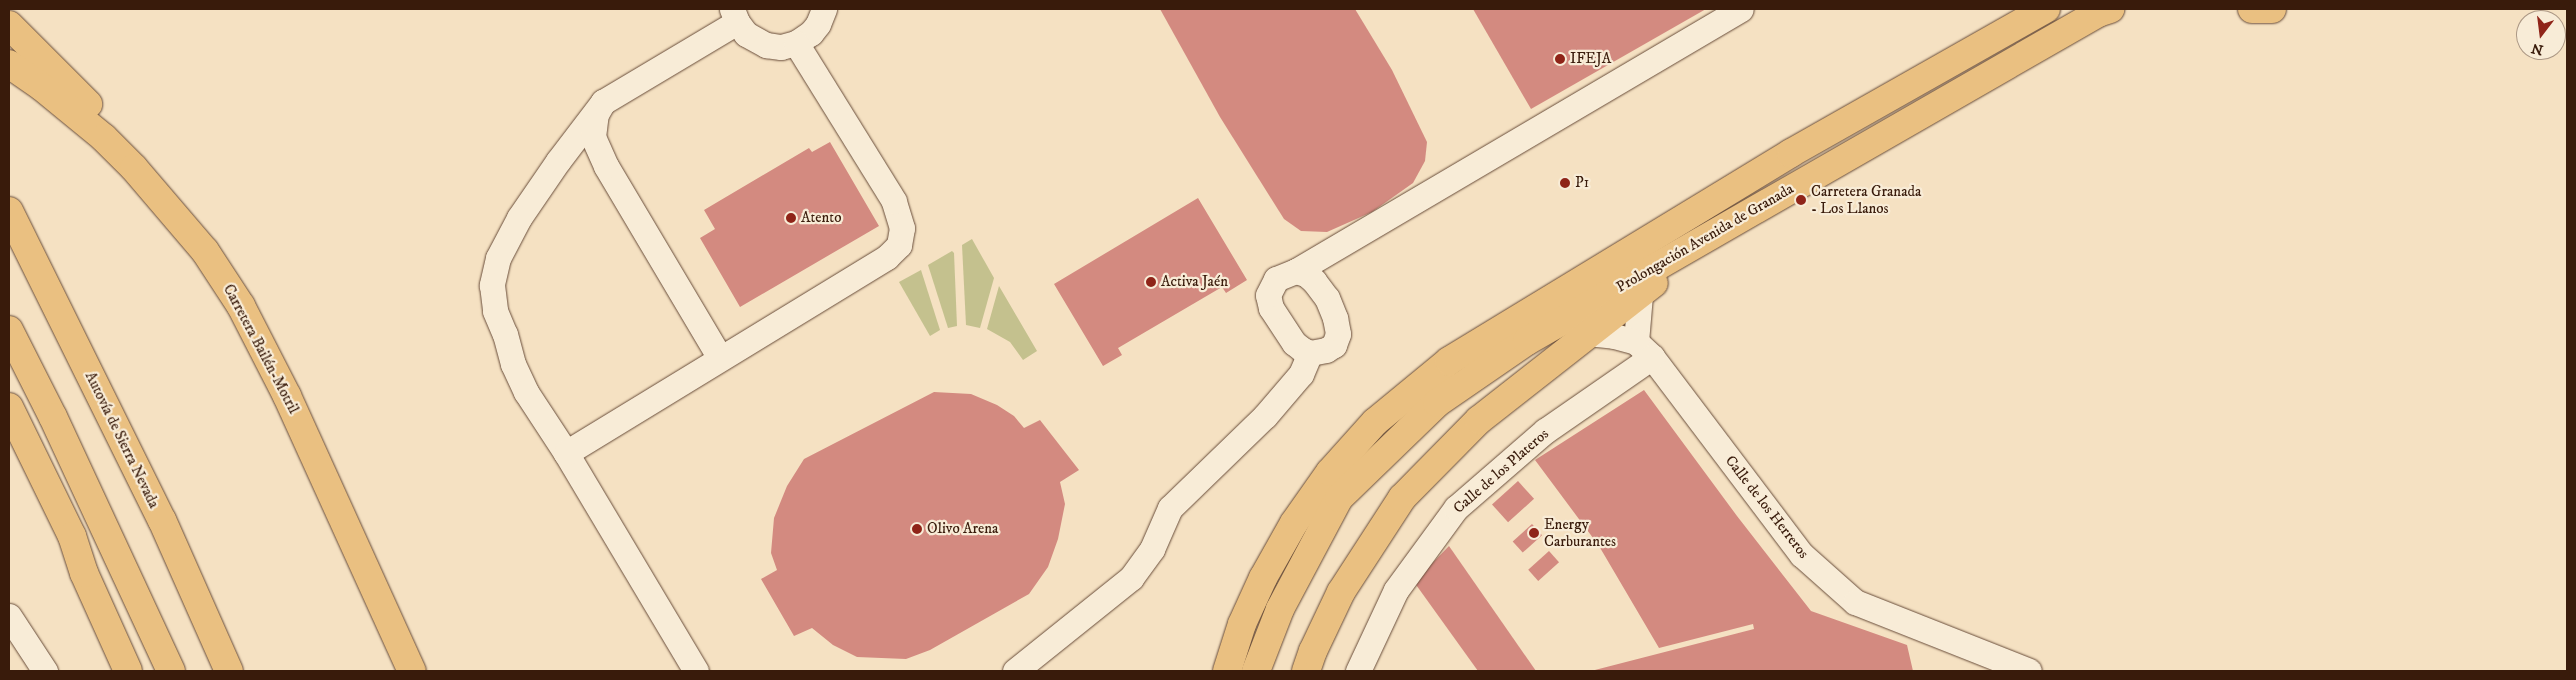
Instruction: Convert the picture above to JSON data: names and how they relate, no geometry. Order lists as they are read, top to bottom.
{
  "streets": {
    "main road": ["Prolongación Avenida de Granada", "Carretera Bailén-Motril", "Autovía de Sierra Nevada"],
    "street": ["Calle de los Plateros", "Calle de los Herreros"]
  },
  "crossings": [
    ["Calle de los Plateros", "Calle de los Herreros"]
  ],
  "places": [
    "IFEJA",
    "P1",
    "Carretera Granada - Los Llanos",
    "Atento",
    "Activa Jaén",
    "Olivo Arena",
    "Energy Carburantes"
  ],
  "north": "bottom"
}
